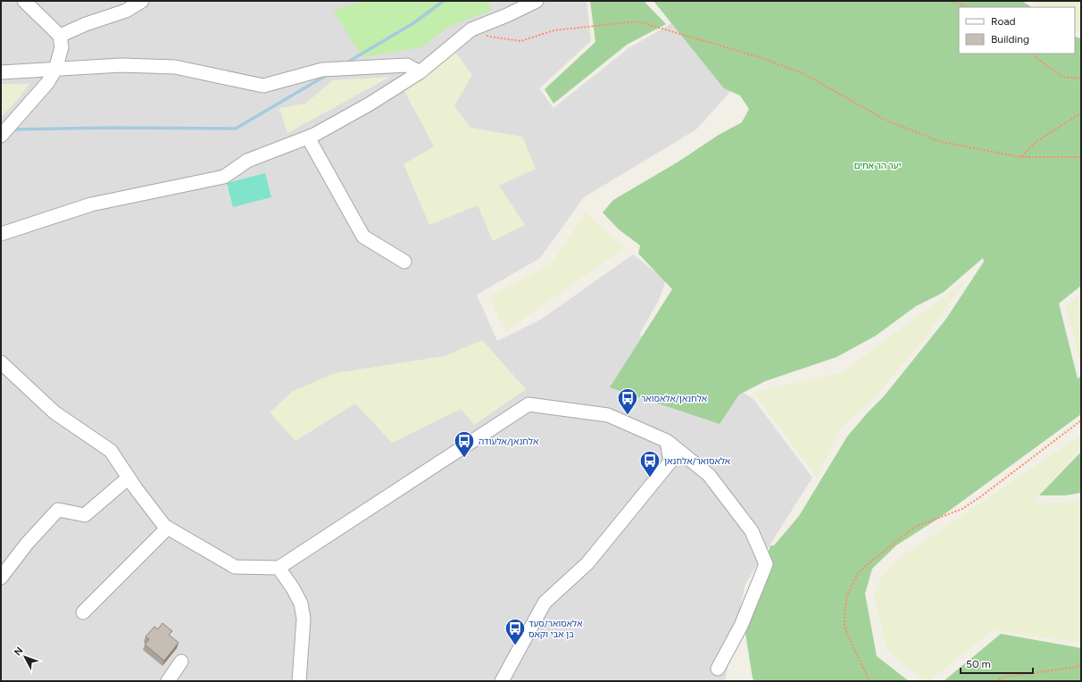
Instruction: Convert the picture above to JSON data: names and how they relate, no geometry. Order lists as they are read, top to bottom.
{
  "parks": ["יער הר אחים"],
  "places": {
    "bus stop": [
      "אלחנאן/אלאסואר",
      "אלחנאן/אלעודה",
      "אלאסואר/אלחנאן",
      "אלאסואר/סעד בן אבי וקאס"
    ]
  },
  "legend": ["Road", "Building"],
  "scale_bar": "50 m",
  "north": "top left"
}
